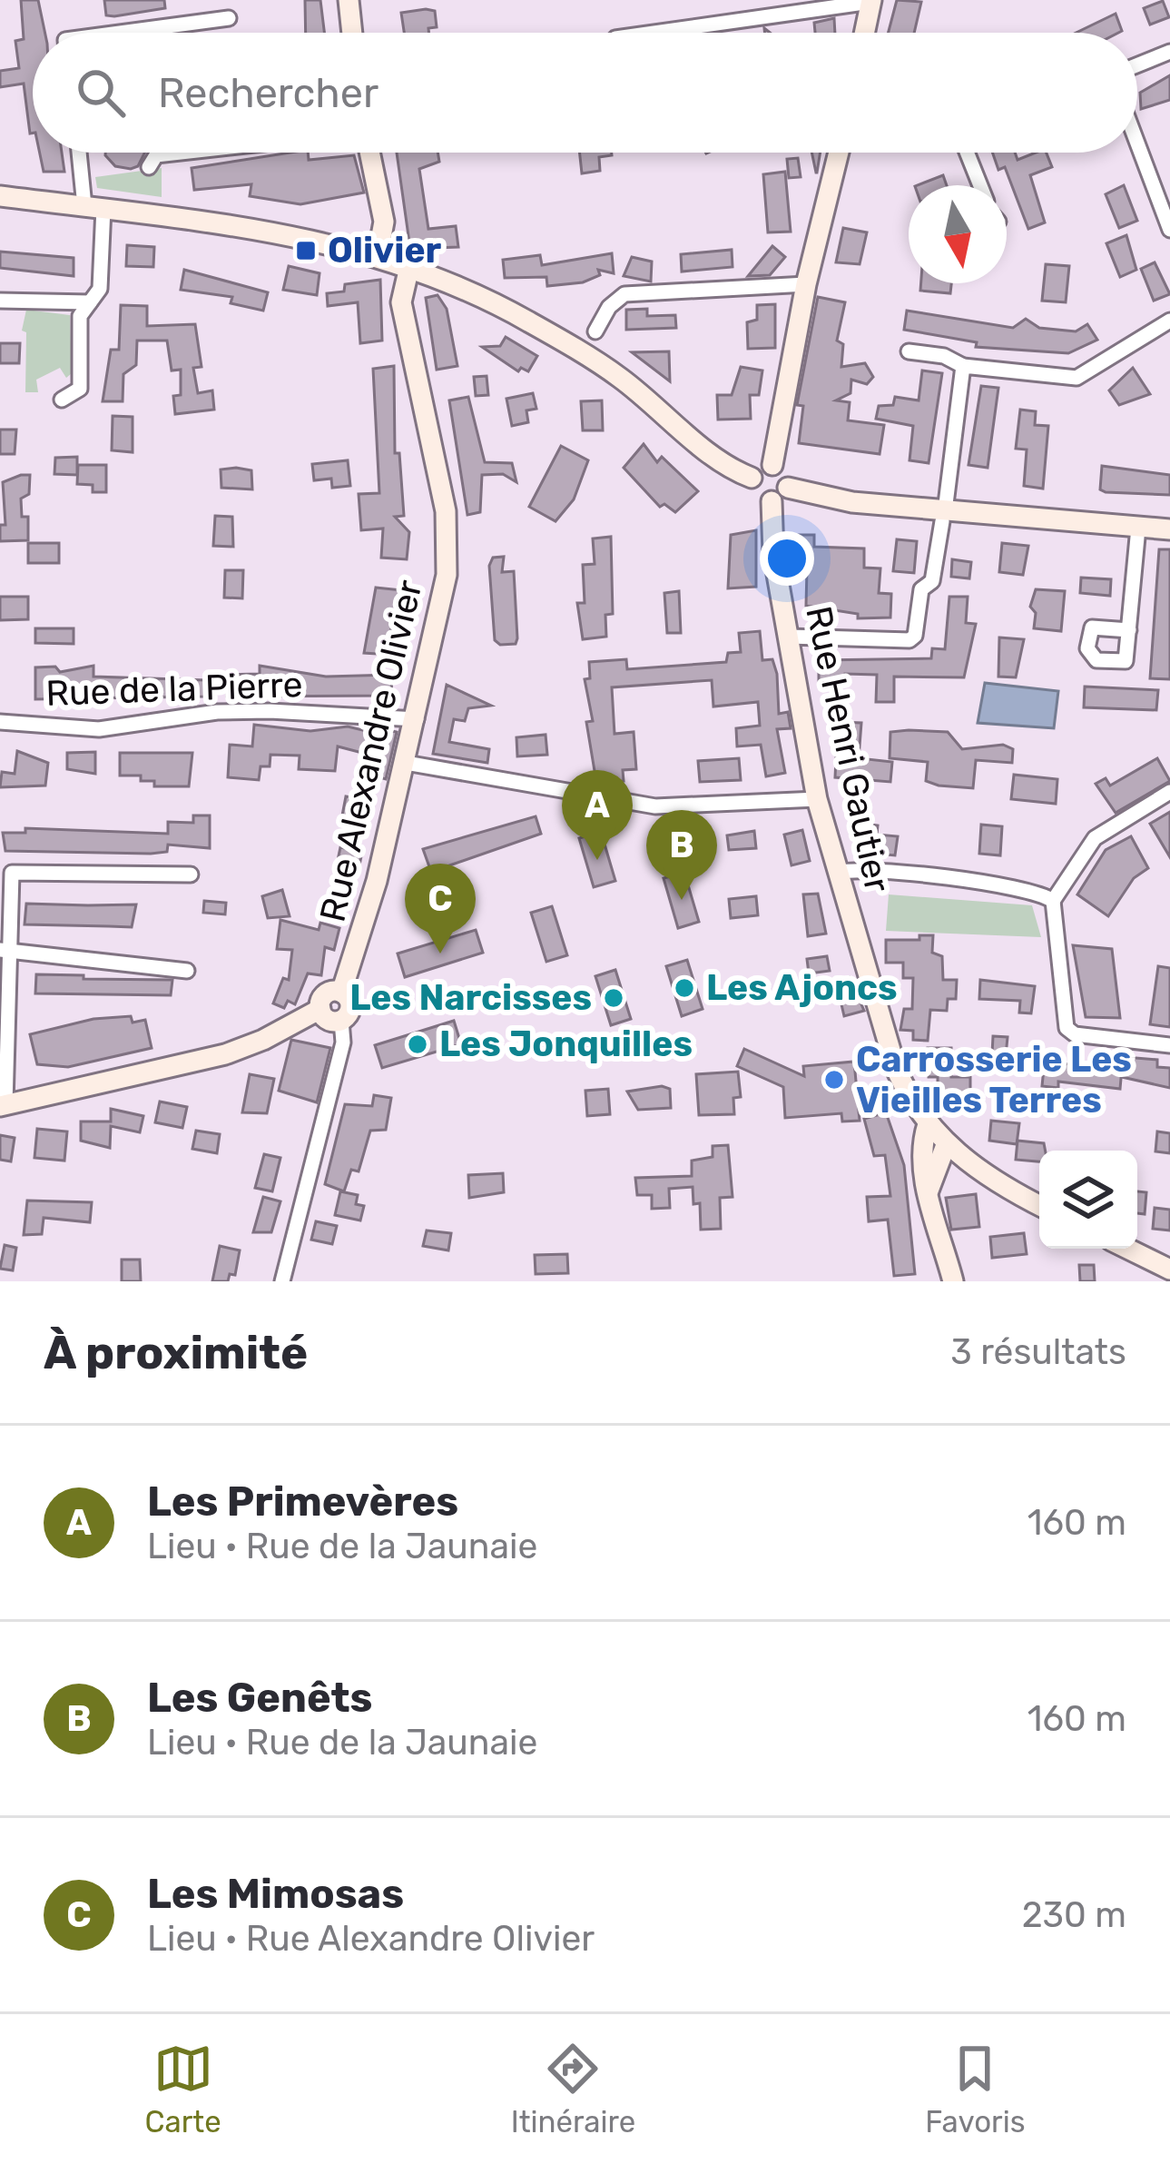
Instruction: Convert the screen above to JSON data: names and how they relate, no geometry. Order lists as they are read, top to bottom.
{
  "streets": {
    "street": ["Rue de la Pierre", "Rue Henri Gautier", "Rue Alexandre Olivier"]
  },
  "crossings": [
    ["Rue de la Pierre", "Rue Alexandre Olivier"]
  ],
  "places": {
    "transit": ["Olivier"],
    "other": [
      "Les Ajoncs",
      "Les Narcisses",
      "Les Jonquilles",
      "Carrosserie Les Vieilles Terres"
    ]
  },
  "north": "bottom",
  "page": {
    "search": "Rechercher",
    "pins": ["A", "B", "C"],
    "heading": ["À proximité", "3 résultats"],
    "list": [
      {
        "mark": "A",
        "name": "Les Primevères",
        "note": "Lieu · Rue de la Jaunaie",
        "value": "160 m"
      },
      {
        "mark": "B",
        "name": "Les Genêts",
        "note": "Lieu · Rue de la Jaunaie",
        "value": "160 m"
      },
      {
        "mark": "C",
        "name": "Les Mimosas",
        "note": "Lieu · Rue Alexandre Olivier",
        "value": "230 m"
      }
    ],
    "nav": ["Carte", "Itinéraire", "Favoris"]
  }
}
